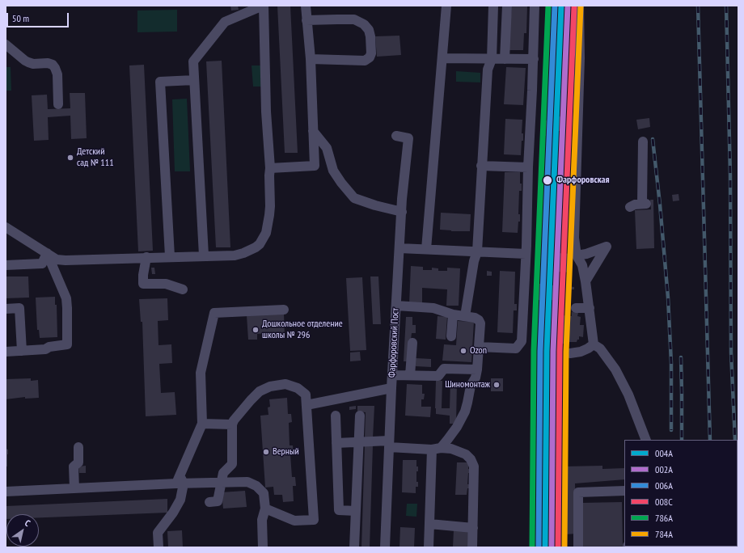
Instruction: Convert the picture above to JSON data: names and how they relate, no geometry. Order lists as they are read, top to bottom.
{
  "streets": {
    "street": ["Фарфоровский Пост"]
  },
  "places": [
    "Детский сад № 111",
    "Фарфоровская",
    "Дошкольное отделение школы № 296",
    "Ozon",
    "Шиномонтаж",
    "Верный"
  ],
  "lines": [
    "transit line 004А",
    "transit line 002А",
    "transit line 006А",
    "transit line 786А",
    "transit line 008С",
    "transit line 784А"
  ],
  "legend": [
    "004А",
    "002А",
    "006А",
    "008С",
    "786А",
    "784А"
  ],
  "scale_bar": "50 m",
  "north": "top right"
}
